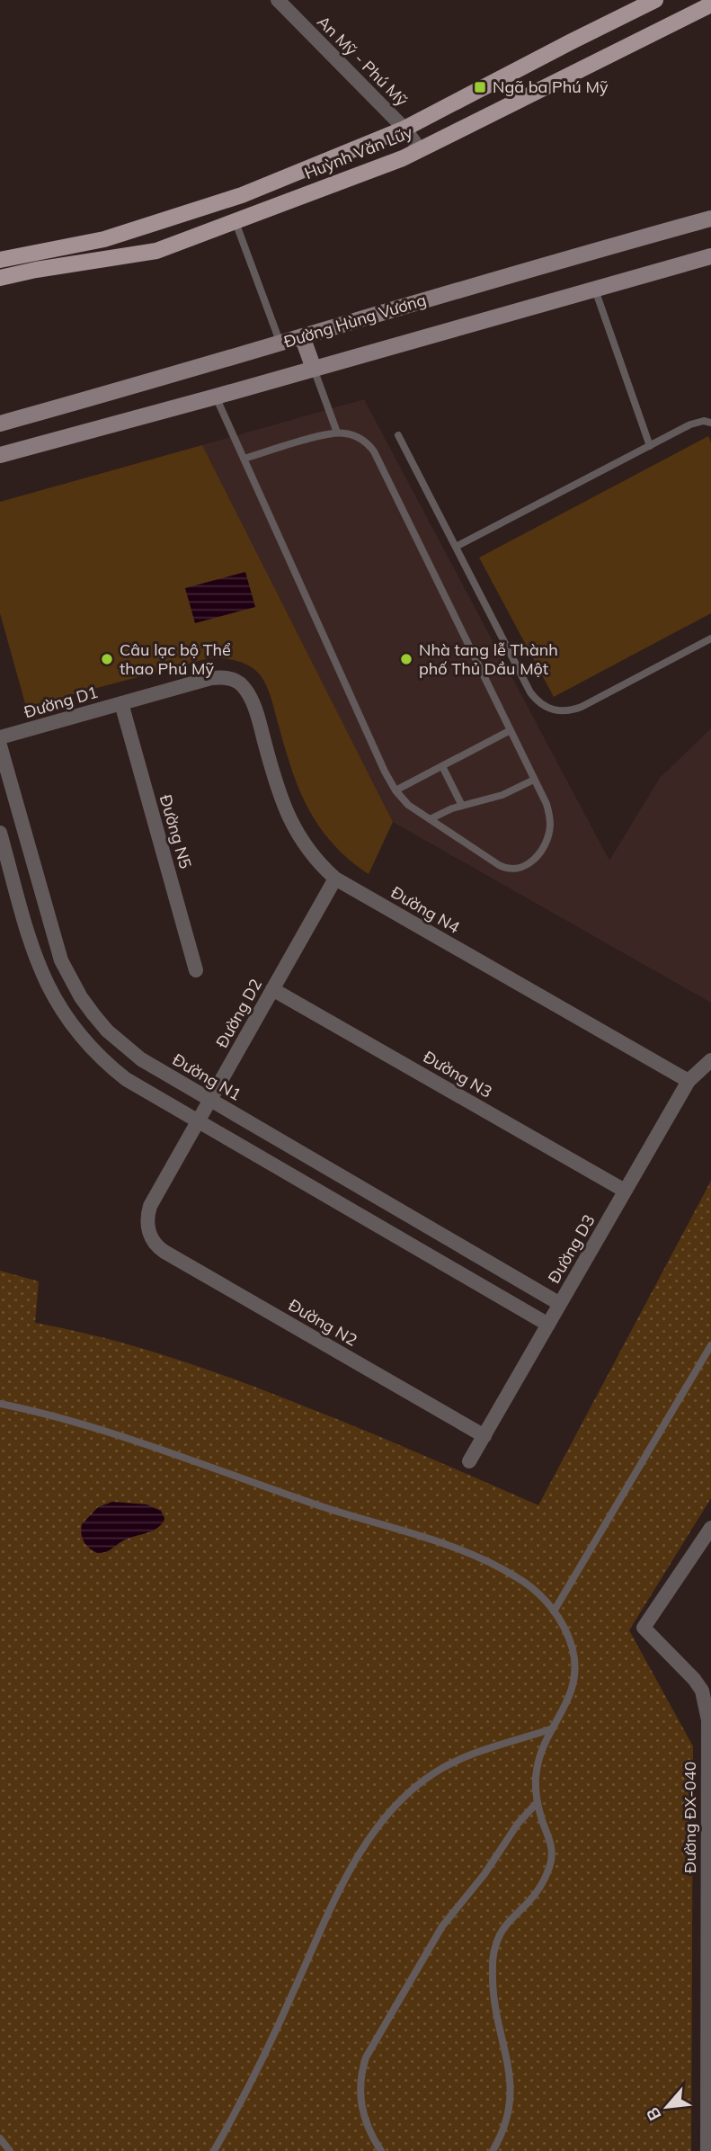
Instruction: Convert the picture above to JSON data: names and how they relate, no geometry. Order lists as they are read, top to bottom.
{
  "streets": {
    "main road": ["Huỳnh Văn Lũy", "Đường Hùng Vương"],
    "street": [
      "An Mỹ - Phú Mỹ",
      "Đường D1",
      "Đường N5",
      "Đường N4",
      "Đường D2",
      "Đường N3",
      "Đường N1",
      "Đường D3",
      "Đường N2",
      "Đường ĐX-040"
    ]
  },
  "crossings": [
    ["An Mỹ - Phú Mỹ", "Huỳnh Văn Lũy"],
    ["Đường D1", "Đường N5"],
    ["Đường D1", "Đường N4"],
    ["Đường N4", "Đường D2"],
    ["Đường N4", "Đường D3"],
    ["Đường D2", "Đường N3"],
    ["Đường D2", "Đường N1"],
    ["Đường D2", "Đường N2"],
    ["Đường N3", "Đường D3"],
    ["Đường N1", "Đường D3"],
    ["Đường D3", "Đường N2"]
  ],
  "places": {
    "transit": ["Ngã ba Phú Mỹ"],
    "other": ["Câu lạc bộ Thể thao Phú Mỹ", "Nhà tang lễ Thành phố Thủ Dầu Một"]
  },
  "north": "bottom left"
}
